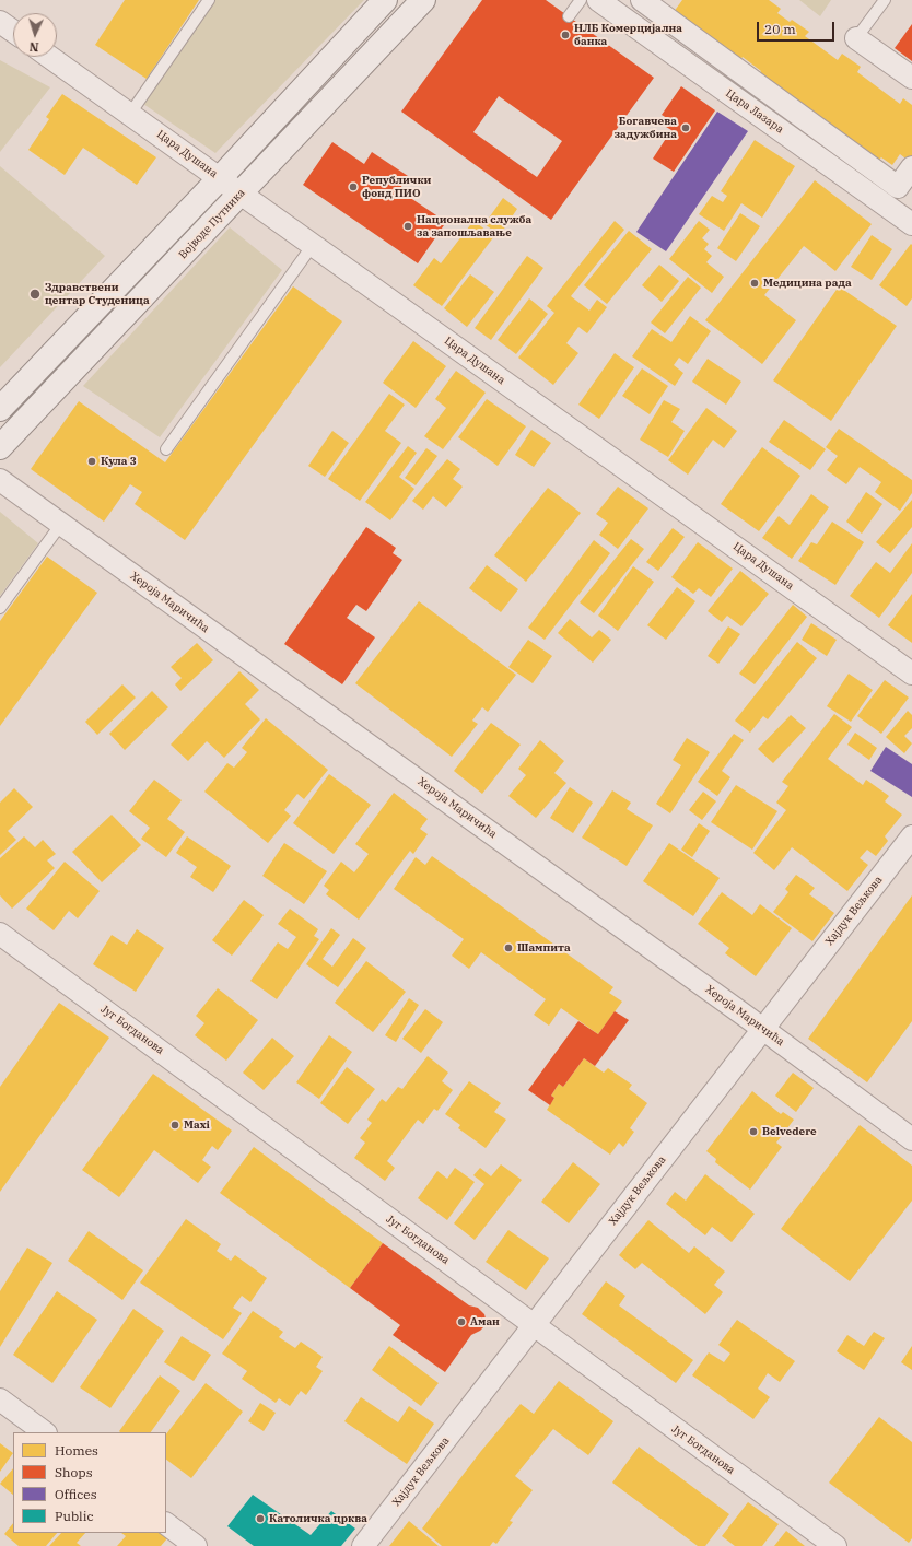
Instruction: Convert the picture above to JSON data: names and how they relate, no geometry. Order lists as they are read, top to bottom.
{
  "streets": {
    "main road": ["Војводе Путника"],
    "street": [
      "Цара Лазара",
      "Цара Душана",
      "Хероја Маричића",
      "Хајдук Вељкова",
      "Југ Богданова"
    ]
  },
  "crossings": [
    ["Цара Душана", "Војводе Путника"],
    ["Хероја Маричића", "Хајдук Вељкова"],
    ["Хајдук Вељкова", "Југ Богданова"]
  ],
  "places": [
    "НЛБ Комерцијална банка",
    "Богавчева задужбина",
    "Републички фонд ПИО",
    "Национална служба за запошљавање",
    "Медицина рада",
    "Здравствени центар Студеница",
    "Кула 3",
    "Шампита",
    "Maxi",
    "Belvedere",
    "Аман",
    "Католичка црква"
  ],
  "legend": [
    "Homes",
    "Shops",
    "Offices",
    "Public"
  ],
  "scale_bar": "20 m",
  "north": "bottom"
}
